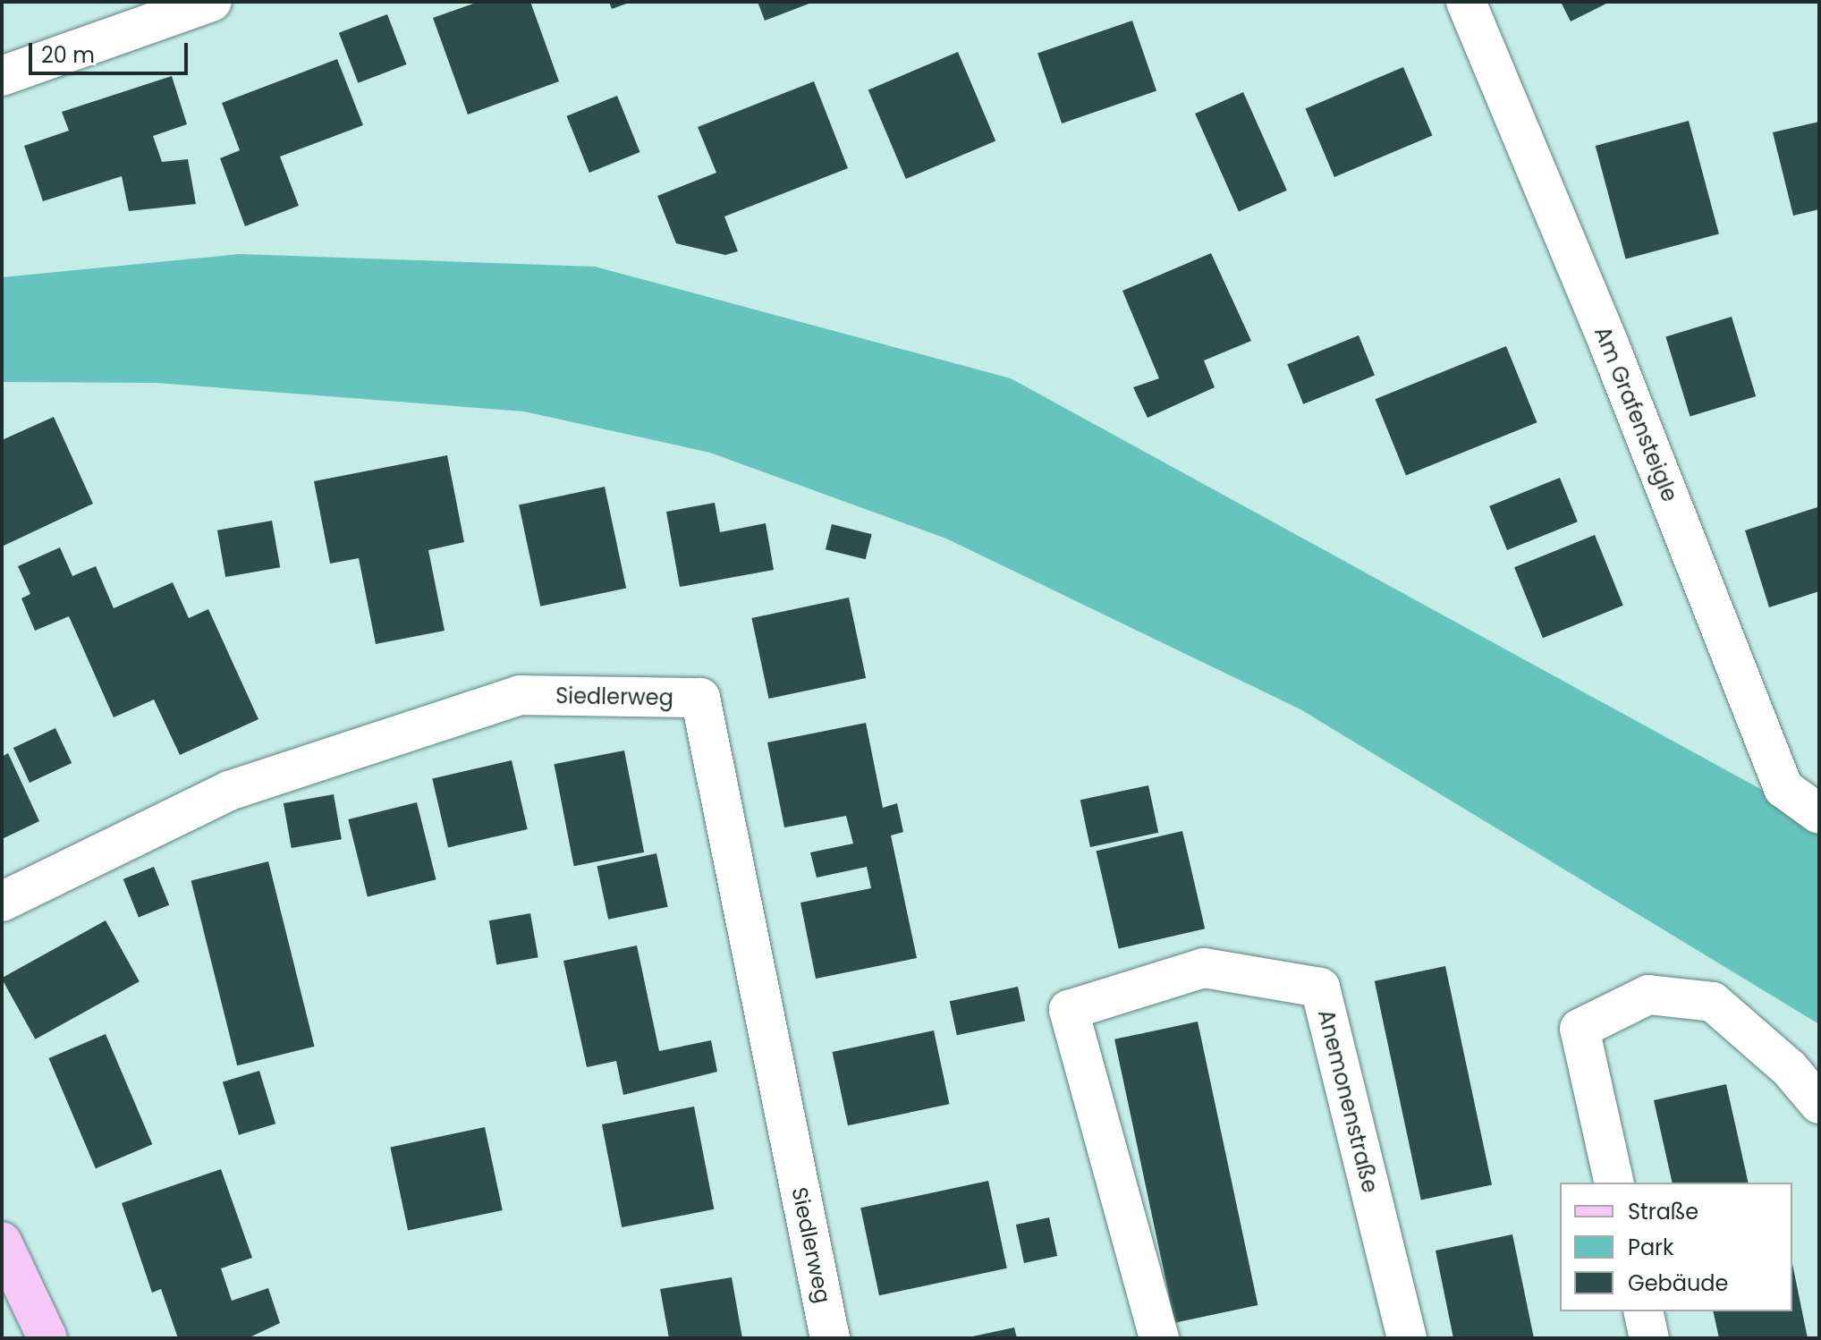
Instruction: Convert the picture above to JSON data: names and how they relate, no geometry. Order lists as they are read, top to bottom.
{
  "streets": {
    "street": ["Am Grafensteigle", "Siedlerweg", "Anemonenstraße"]
  },
  "legend": ["Straße", "Park", "Gebäude"],
  "scale_bar": "20 m"
}
